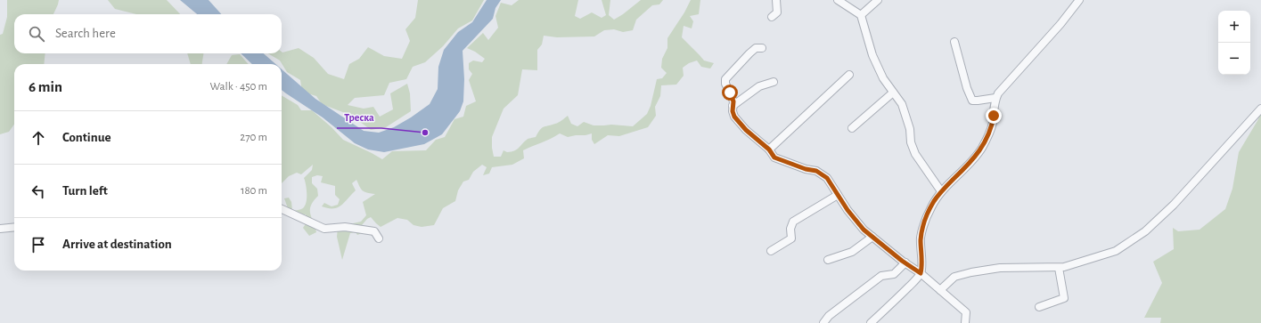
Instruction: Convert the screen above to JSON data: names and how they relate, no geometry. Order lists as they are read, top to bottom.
{
  "places": ["Треска"],
  "page": {
    "map_buttons": ["+", "−"],
    "search": "Search here",
    "heading": ["6 min", "Walk · 450 m"],
    "list": [
      ["Continue", "270 m"],
      ["Turn left", "180 m"],
      "Arrive at destination"
    ]
  }
}
